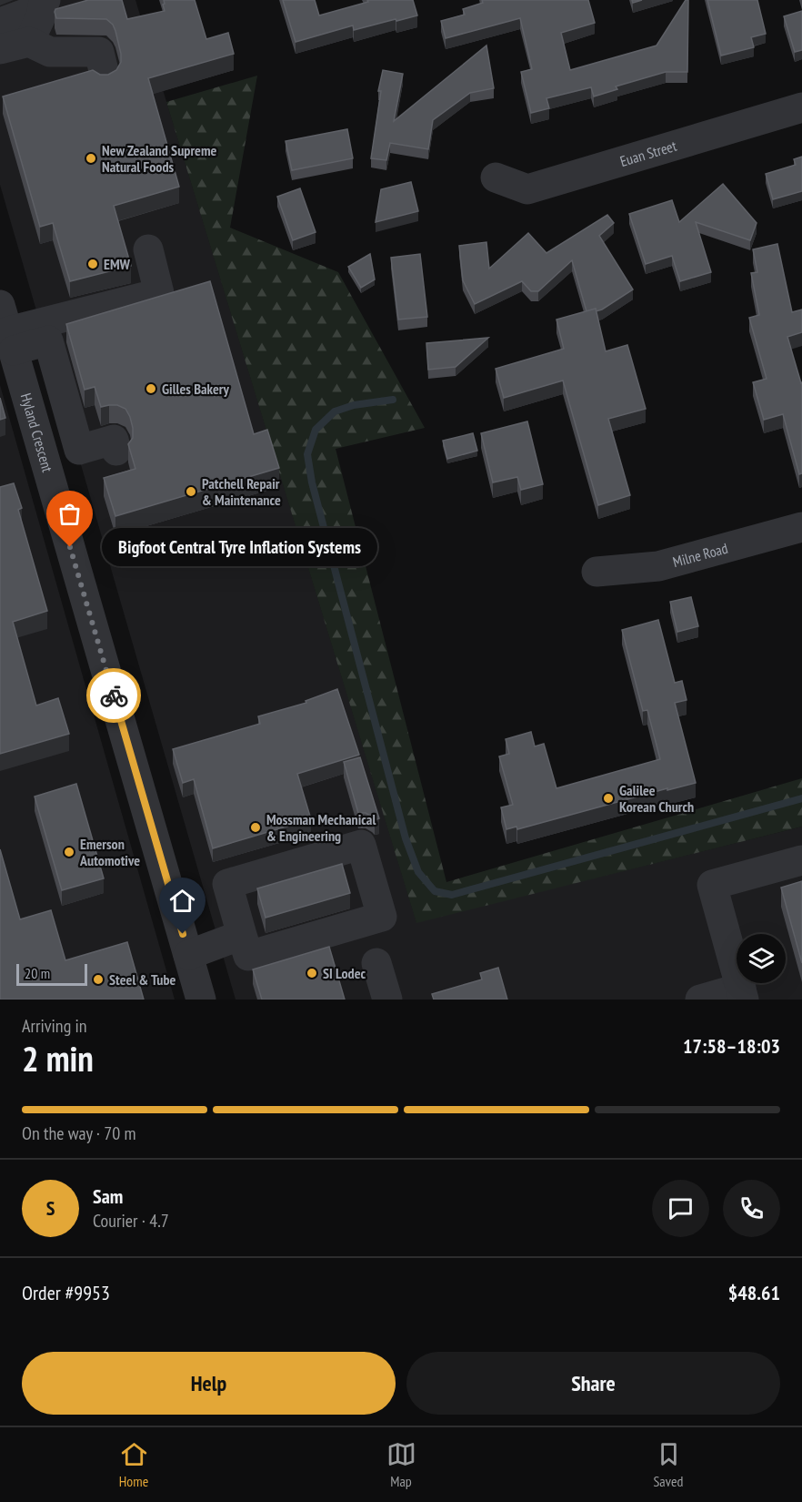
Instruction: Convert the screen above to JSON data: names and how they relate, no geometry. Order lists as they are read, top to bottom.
{
  "streets": {
    "street": ["Euan Street", "Hyland Crescent", "Milne Road"]
  },
  "places": [
    "New Zealand Supreme Natural Foods",
    "EMW",
    "Gilles Bakery",
    "Patchell Repair & Maintenance",
    "Bigfoot Central Tyre Inflation Systems",
    "Galilee Korean Church",
    "Mossman Mechanical & Engineering",
    "Emerson Automotive",
    "SI Lodec",
    "Steel & Tube"
  ],
  "scale_bar": "20 m",
  "page": {
    "bubble": "Bigfoot Central Tyre Inflation Systems",
    "scale": "20 m",
    "heading": ["2 min", "Arriving in", "17:58–18:03"],
    "panel": [
      "Sam",
      "Courier · 4.7",
      "Order #9953",
      "$48.61"
    ],
    "bar": "On the way · 70 m",
    "round": "S",
    "buttons": ["Help", "Share"],
    "tabs": ["Home", "Map", "Saved"]
  }
}
